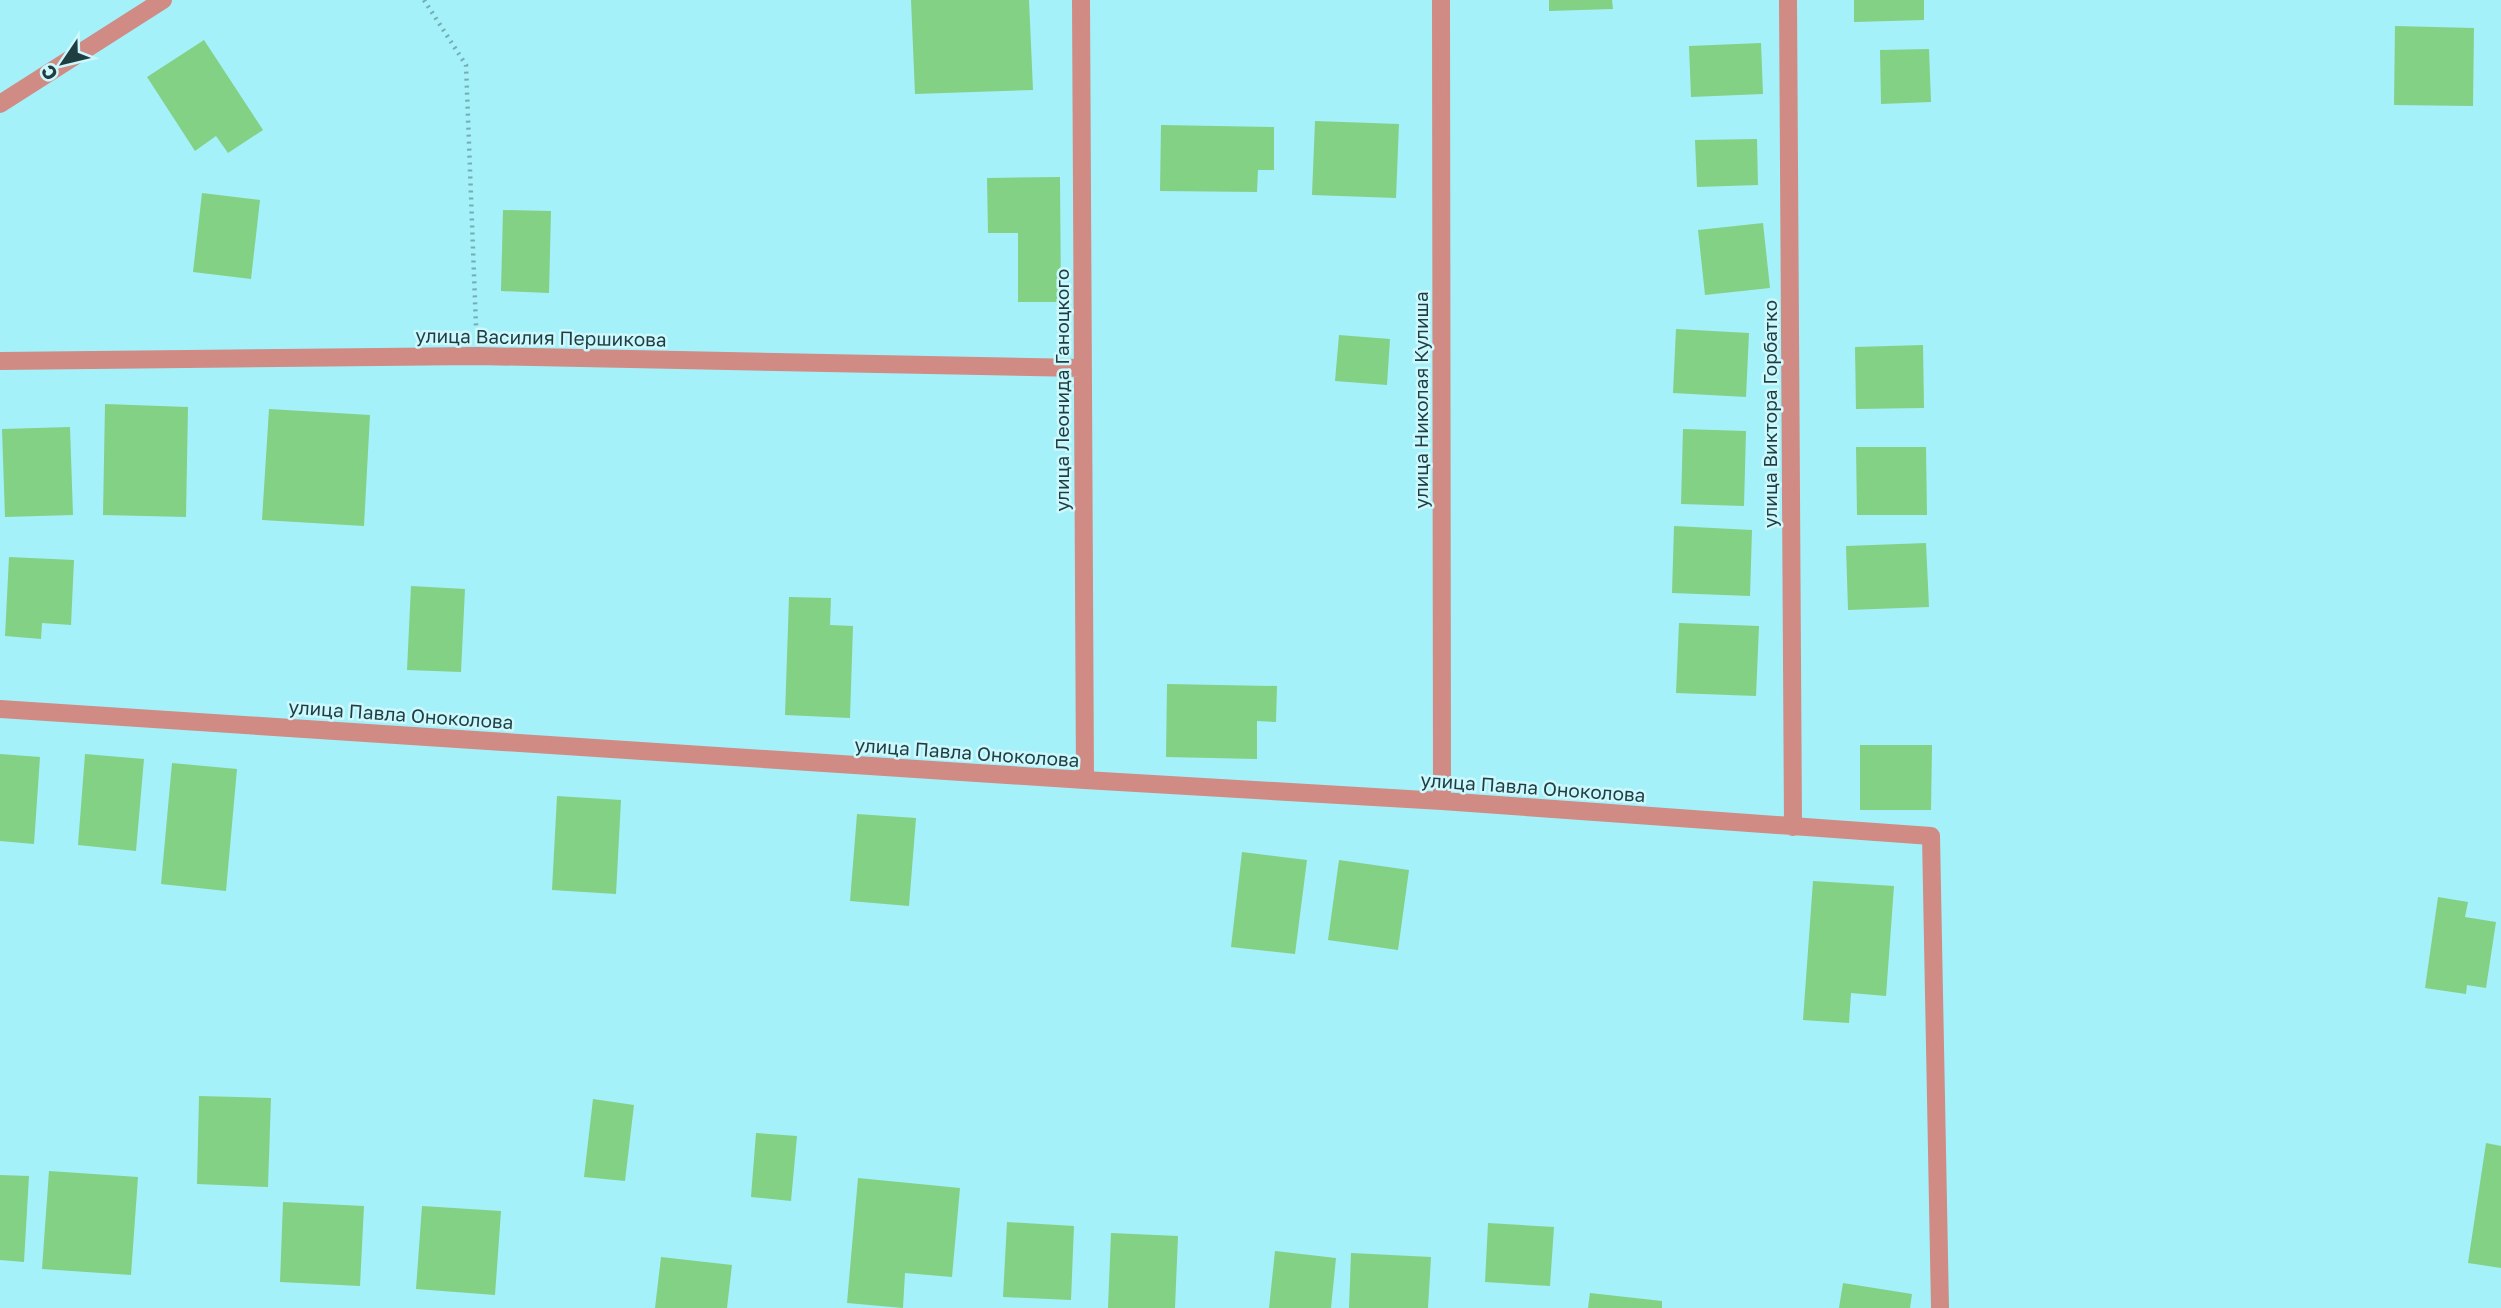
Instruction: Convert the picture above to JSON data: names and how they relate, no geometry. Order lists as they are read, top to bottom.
{
  "streets": {
    "street": [
      "улица Василия Першикова",
      "улица Леонида Ганоцкого",
      "улица Николая Кулиша",
      "улица Виктора Горбатко",
      "улица Павла Оноколова"
    ]
  },
  "crossings": [
    ["улица Василия Першикова", "улица Леонида Ганоцкого"],
    ["улица Леонида Ганоцкого", "улица Павла Оноколова"],
    ["улица Николая Кулиша", "улица Павла Оноколова"],
    ["улица Виктора Горбатко", "улица Павла Оноколова"]
  ],
  "north": "bottom left"
}
